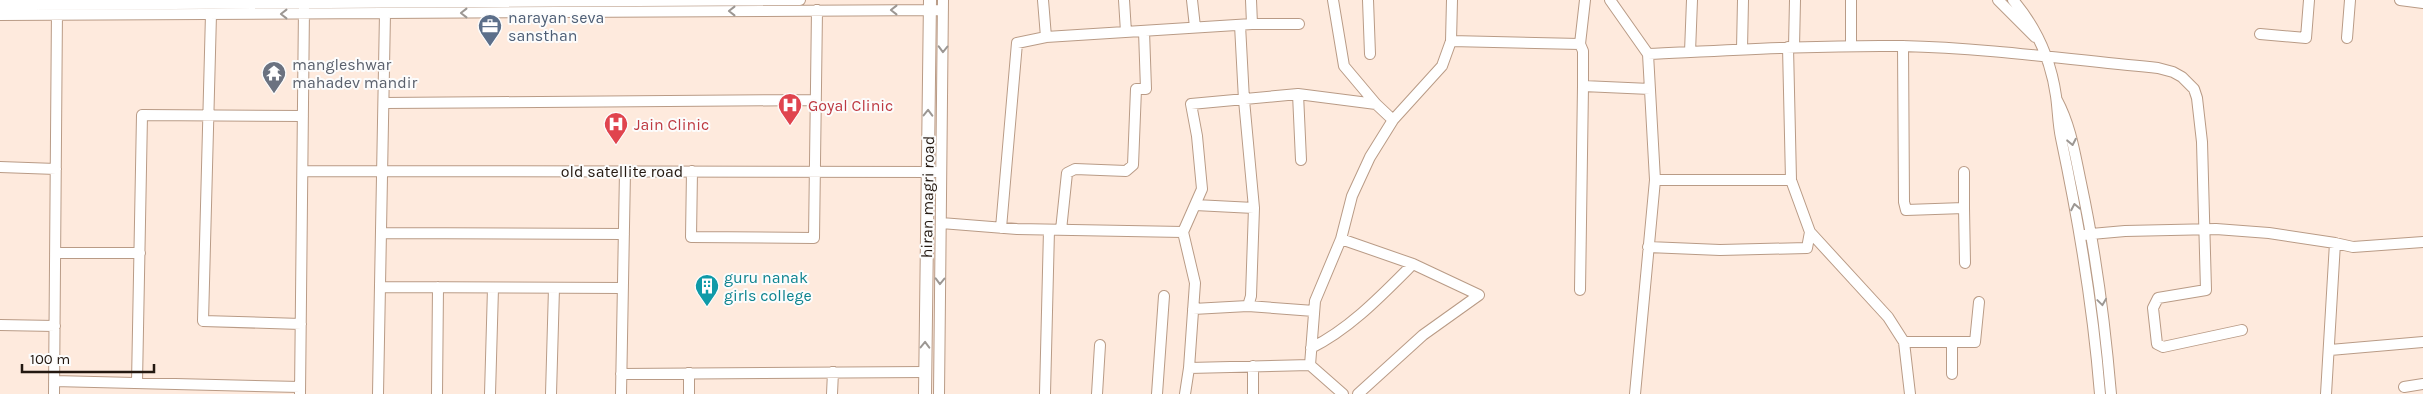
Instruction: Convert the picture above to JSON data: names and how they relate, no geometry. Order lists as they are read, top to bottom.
{
  "streets": {
    "main road": ["hiran magri road"],
    "street": ["old satellite road"]
  },
  "crossings": [
    ["old satellite road", "hiran magri road"]
  ],
  "one_way": ["hiran magri road"],
  "places": {
    "office": ["narayan seva sansthan"],
    "temple": ["mangleshwar mahadev mandir"],
    "hospital": ["Goyal Clinic", "Jain Clinic"],
    "building": ["guru nanak girls college"]
  },
  "scale_bar": "100 m"
}
